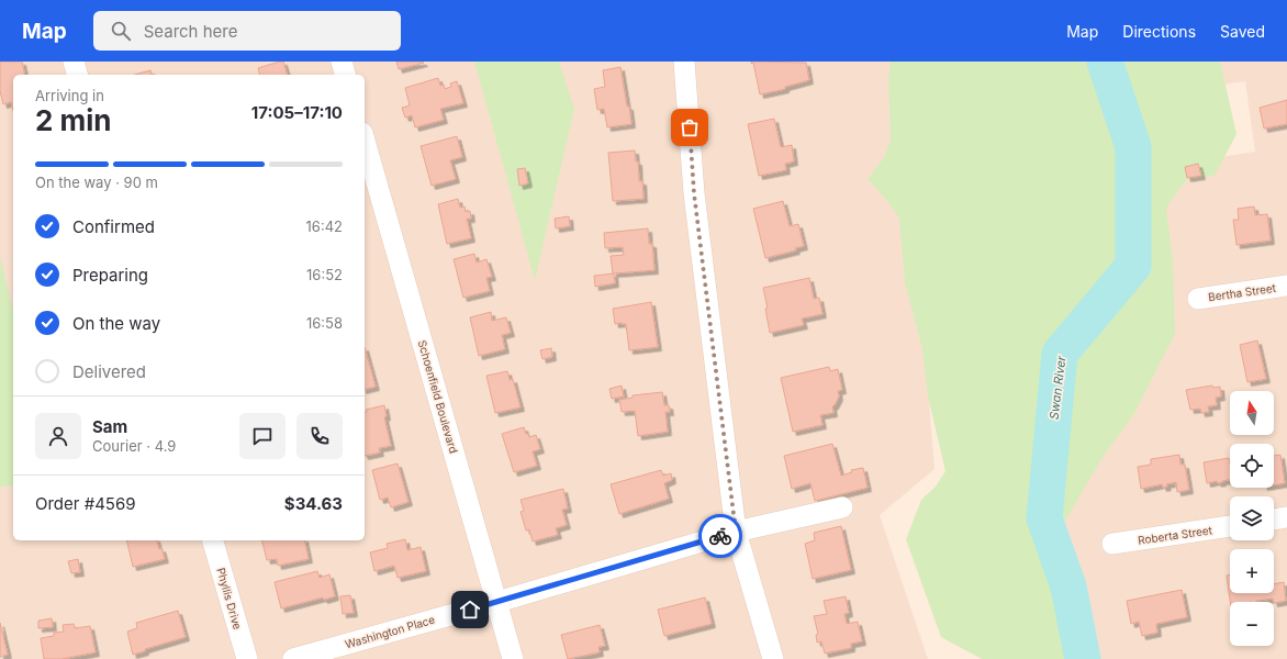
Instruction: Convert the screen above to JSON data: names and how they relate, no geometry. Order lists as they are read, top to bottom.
{
  "streets": {
    "street": [
      "Bertha Street",
      "Schoenfield Boulevard",
      "Roberta Street",
      "Phyllis Drive",
      "Washington Place"
    ]
  },
  "crossings": [
    ["Schoenfield Boulevard", "Washington Place"]
  ],
  "water": ["Swan River"],
  "north": "top",
  "page": {
    "header": "Map",
    "search": "Search here",
    "nav": ["Map", "Directions", "Saved"],
    "heading": ["2 min", "Arriving in", "17:05–17:10"],
    "panel": [
      "Sam",
      "Courier · 4.9",
      "Order #4569",
      "$34.63"
    ],
    "bar": "On the way · 90 m",
    "list": [
      ["Confirmed", "16:42"],
      ["Preparing", "16:52"],
      ["On the way", "16:58"],
      "Delivered"
    ],
    "map_buttons": ["+", "−"]
  }
}
